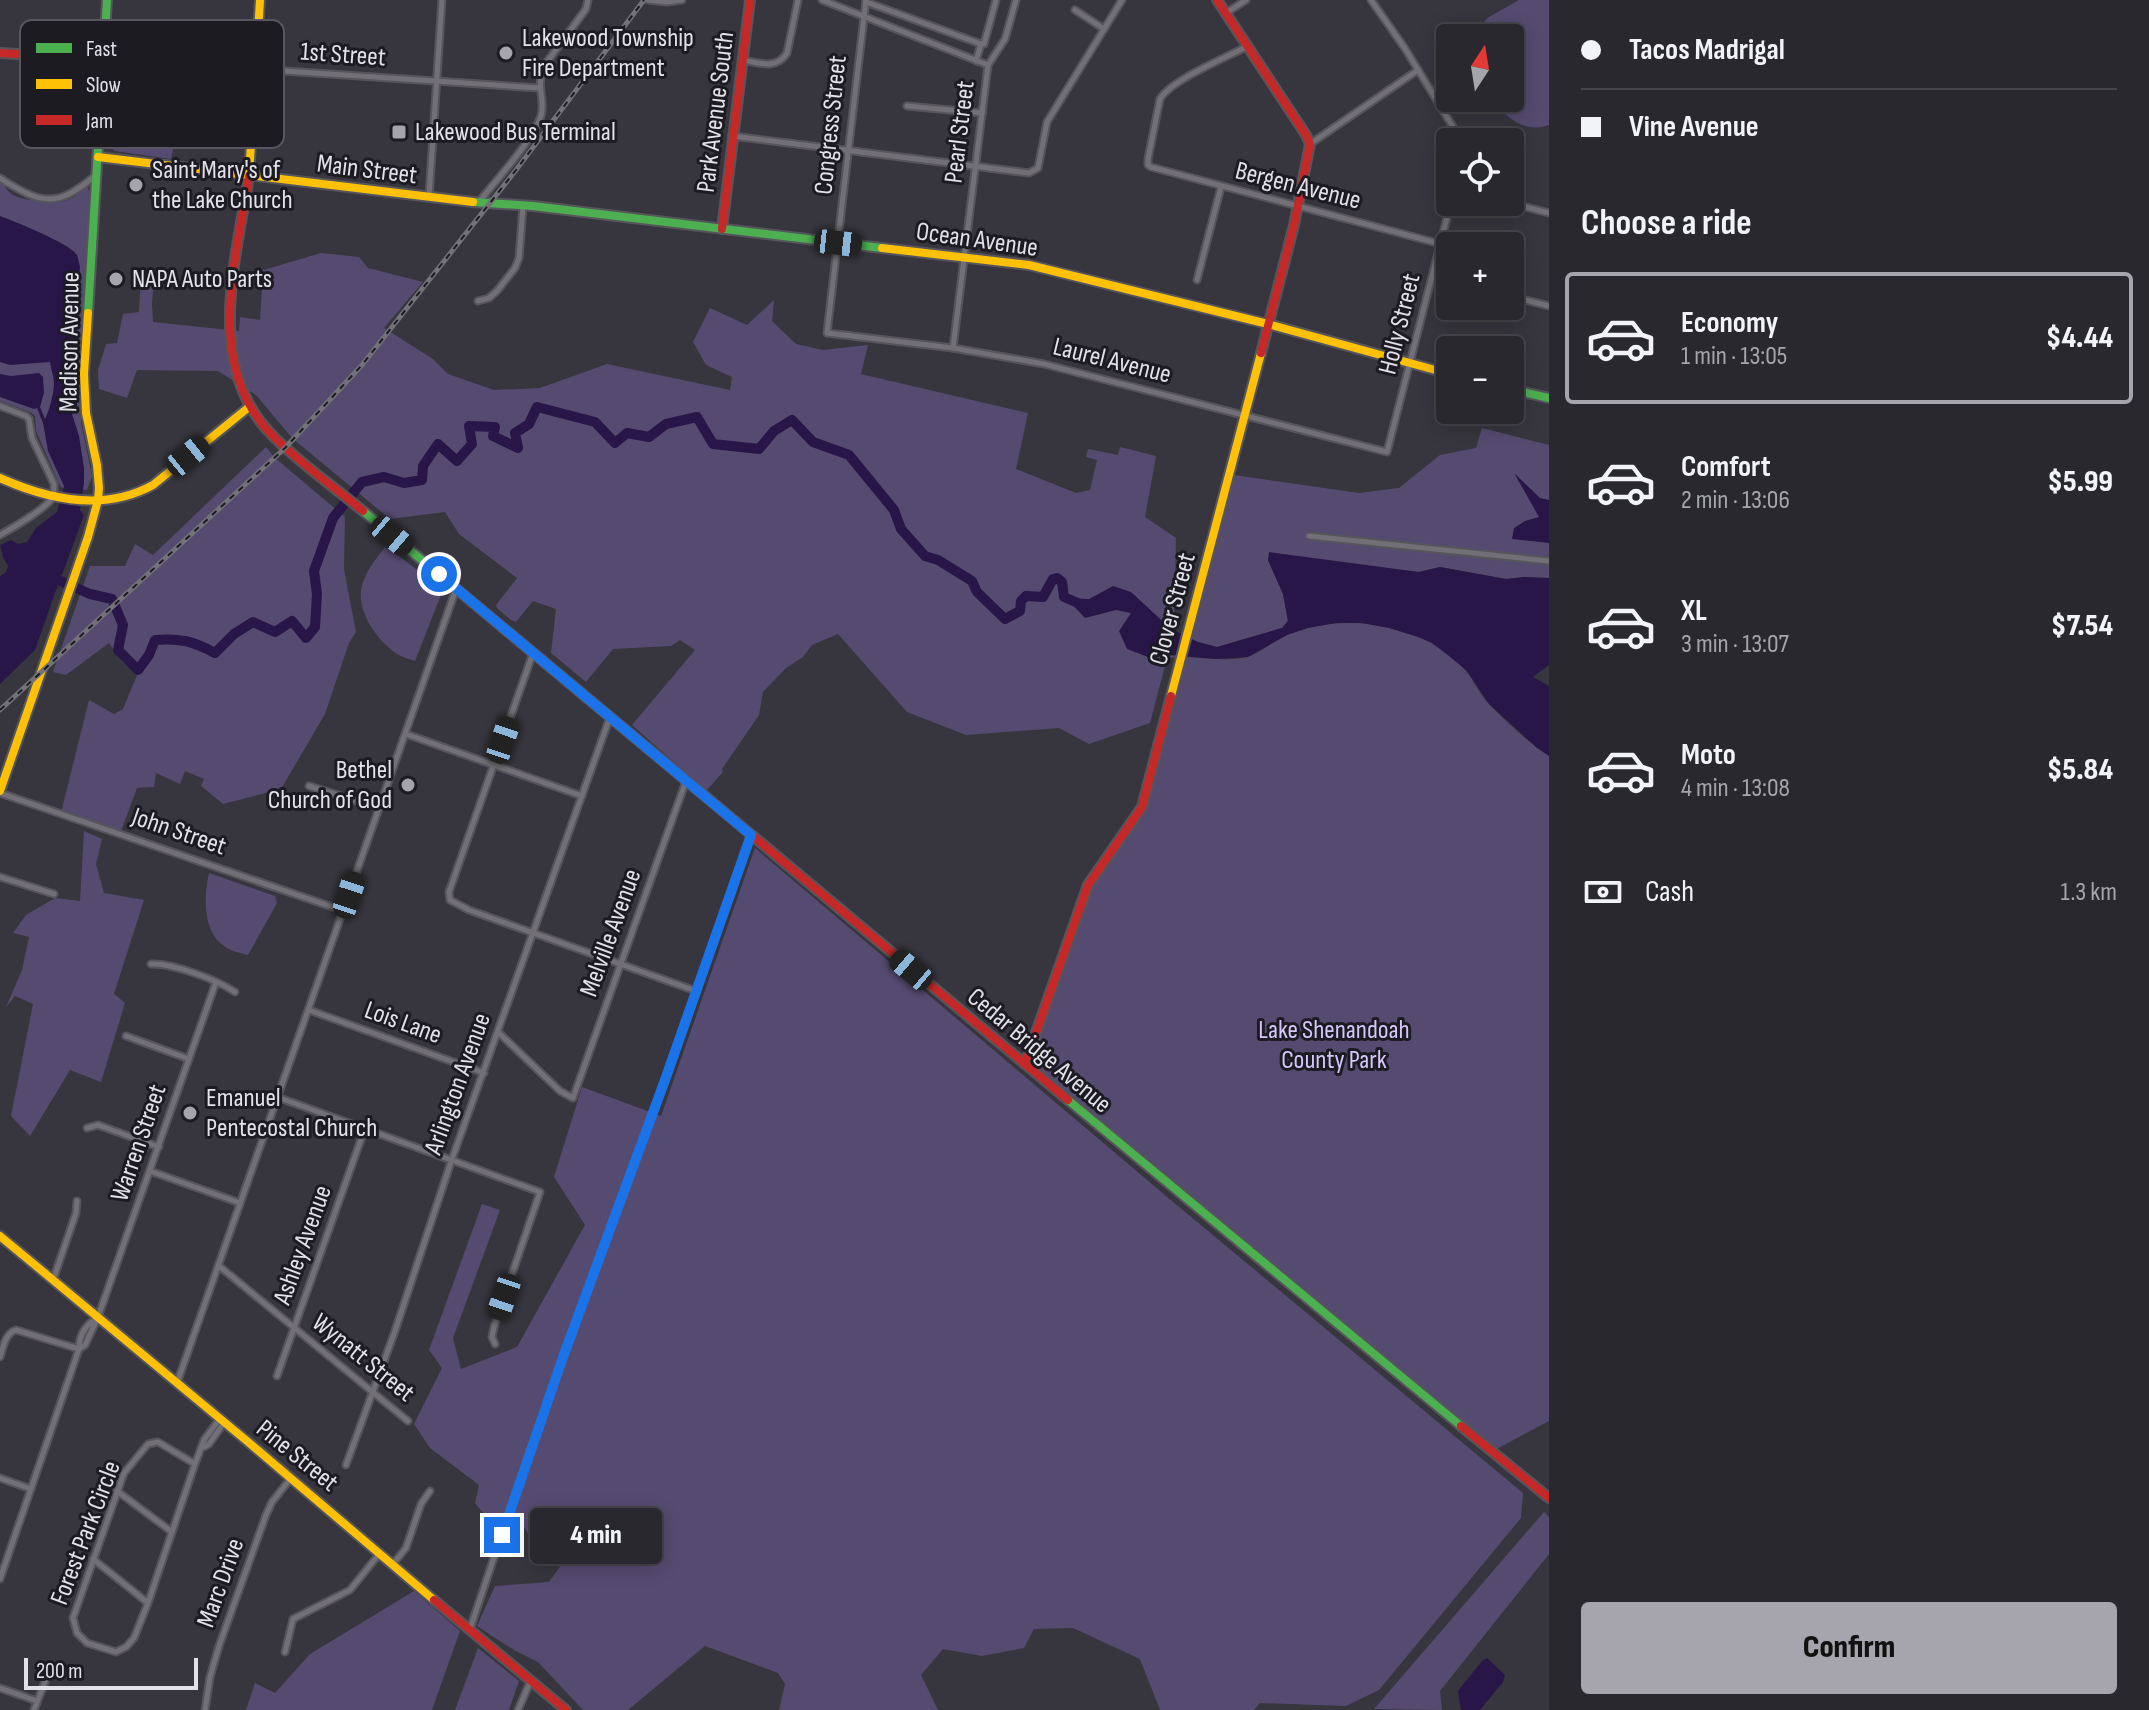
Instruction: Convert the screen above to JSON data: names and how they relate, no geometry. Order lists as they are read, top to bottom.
{
  "streets": {
    "main road": [
      "1st Street",
      "Park Avenue South",
      "Main Street",
      "Ocean Avenue",
      "Madison Avenue",
      "Clover Street",
      "Cedar Bridge Avenue",
      "Pine Street"
    ],
    "street": [
      "Congress Street",
      "Pearl Street",
      "Bergen Avenue",
      "Holly Street",
      "Laurel Avenue",
      "John Street",
      "Melville Avenue",
      "Lois Lane",
      "Arlington Avenue",
      "Warren Street",
      "Ashley Avenue",
      "Wynatt Street",
      "Forest Park Circle",
      "Marc Drive"
    ]
  },
  "crossings": [
    ["Park Avenue South", "Ocean Avenue"],
    ["Congress Street", "Ocean Avenue"],
    ["Congress Street", "Laurel Avenue"],
    ["Pearl Street", "Ocean Avenue"],
    ["Pearl Street", "Laurel Avenue"],
    ["Main Street", "Ocean Avenue"],
    ["Main Street", "Madison Avenue"],
    ["Main Street", "Cedar Bridge Avenue"],
    ["Bergen Avenue", "Clover Street"],
    ["Ocean Avenue", "Holly Street"],
    ["Ocean Avenue", "Clover Street"],
    ["Holly Street", "Laurel Avenue"],
    ["Madison Avenue", "John Street"],
    ["Laurel Avenue", "Clover Street"],
    ["Clover Street", "Cedar Bridge Avenue"],
    ["Melville Avenue", "Cedar Bridge Avenue"],
    ["Melville Avenue", "Arlington Avenue"],
    ["Lois Lane", "Arlington Avenue"],
    ["Cedar Bridge Avenue", "Arlington Avenue"],
    ["Arlington Avenue", "Wynatt Street"],
    ["Warren Street", "Pine Street"],
    ["Ashley Avenue", "Wynatt Street"],
    ["Pine Street", "Forest Park Circle"],
    ["Pine Street", "Marc Drive"]
  ],
  "parks": ["Lake Shenandoah County Park"],
  "places": {
    "other": [
      "Lakewood Township Fire Department",
      "Saint Mary's of the Lake Church",
      "NAPA Auto Parts",
      "Bethel Church of God",
      "Emanuel Pentecostal Church"
    ],
    "transit": ["Lakewood Bus Terminal"]
  },
  "legend": ["Fast", "Slow", "Jam"],
  "scale_bar": "200 m",
  "north": "top",
  "page": {
    "banner": ["Tacos Madrigal", "Vine Avenue"],
    "map_buttons": ["+", "−"],
    "heading": "Choose a ride",
    "list": [
      {
        "name": "Economy",
        "note": "1 min · 13:05",
        "value": "$4.44"
      },
      {
        "name": "Comfort",
        "note": "2 min · 13:06",
        "value": "$5.99"
      },
      {
        "name": "XL",
        "note": "3 min · 13:07",
        "value": "$7.54"
      },
      {
        "name": "Moto",
        "note": "4 min · 13:08",
        "value": "$5.84"
      }
    ],
    "pay": ["Cash", "1.3 km"],
    "bubble": "4 min",
    "buttons": "Confirm",
    "scale": "200 m"
  }
}
